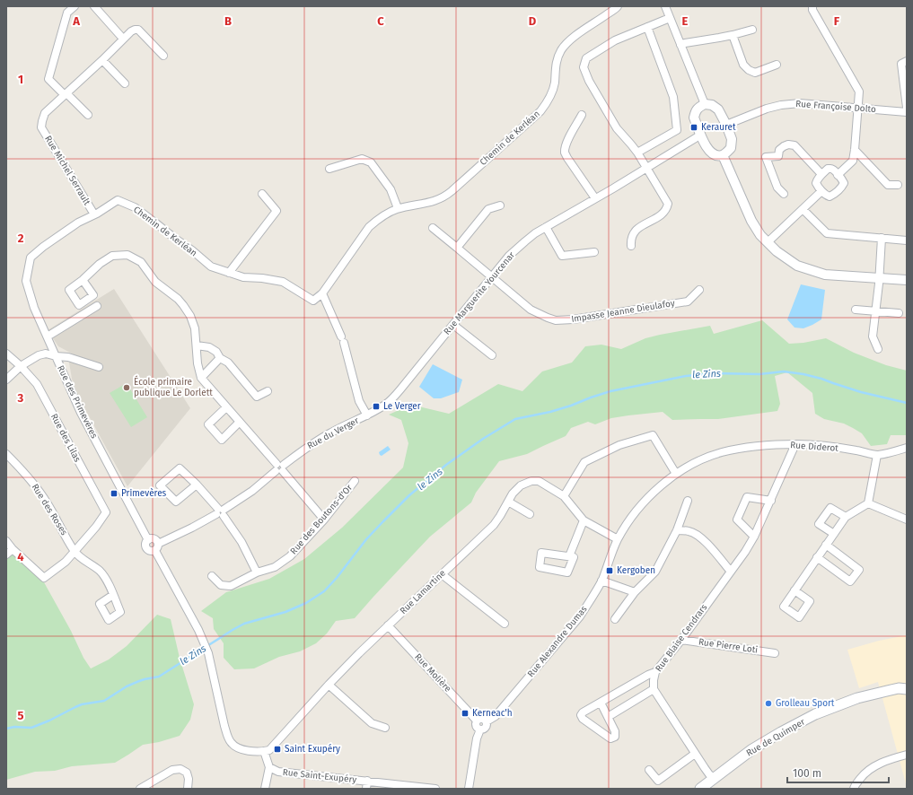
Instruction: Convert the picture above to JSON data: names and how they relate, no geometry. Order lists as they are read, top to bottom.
{
  "streets": {
    "main road": ["Rue de Quimper"],
    "street": [
      "Rue Françoise Dolto",
      "Chemin de Kerléan",
      "Rue Michel Serrault",
      "Rue Marguerite Yourcenar",
      "Impasse Jeanne Dieulafoy",
      "Rue des Primevères",
      "Rue du Verger",
      "Rue des Lilas",
      "Rue Diderot",
      "Rue des Roses",
      "Rue des Boutons-d'Or",
      "Rue Lamartine",
      "Rue Blaise Cendrars",
      "Rue Alexandre Dumas",
      "Rue Pierre Loti",
      "Rue Molière",
      "Rue Saint-Exupéry"
    ]
  },
  "crossings": [
    ["Chemin de Kerléan", "Rue Michel Serrault"],
    ["Chemin de Kerléan", "Rue des Primevères"],
    ["Rue Marguerite Yourcenar", "Impasse Jeanne Dieulafoy"],
    ["Rue Marguerite Yourcenar", "Rue du Verger"],
    ["Rue des Primevères", "Rue du Verger"],
    ["Rue des Lilas", "Rue des Roses"],
    ["Rue Diderot", "Rue Blaise Cendrars"],
    ["Rue Diderot", "Rue Alexandre Dumas"],
    ["Rue Lamartine", "Rue Molière"],
    ["Rue Blaise Cendrars", "Rue Pierre Loti"],
    ["Rue Alexandre Dumas", "Rue Molière"]
  ],
  "water": ["le Zins"],
  "places": {
    "transit": [
      "Kerauret",
      "Le Verger",
      "Primevères",
      "Kergoben",
      "Kerneac'h",
      "Saint Exupéry"
    ],
    "other": ["École primaire publique Le Dorlett", "Grolleau Sport"]
  },
  "scale_bar": "100 m",
  "grid": {
    "columns": [
      "A",
      "B",
      "C",
      "D",
      "E",
      "F"
    ],
    "rows": [
      "1",
      "2",
      "3",
      "4",
      "5"
    ]
  }
}
